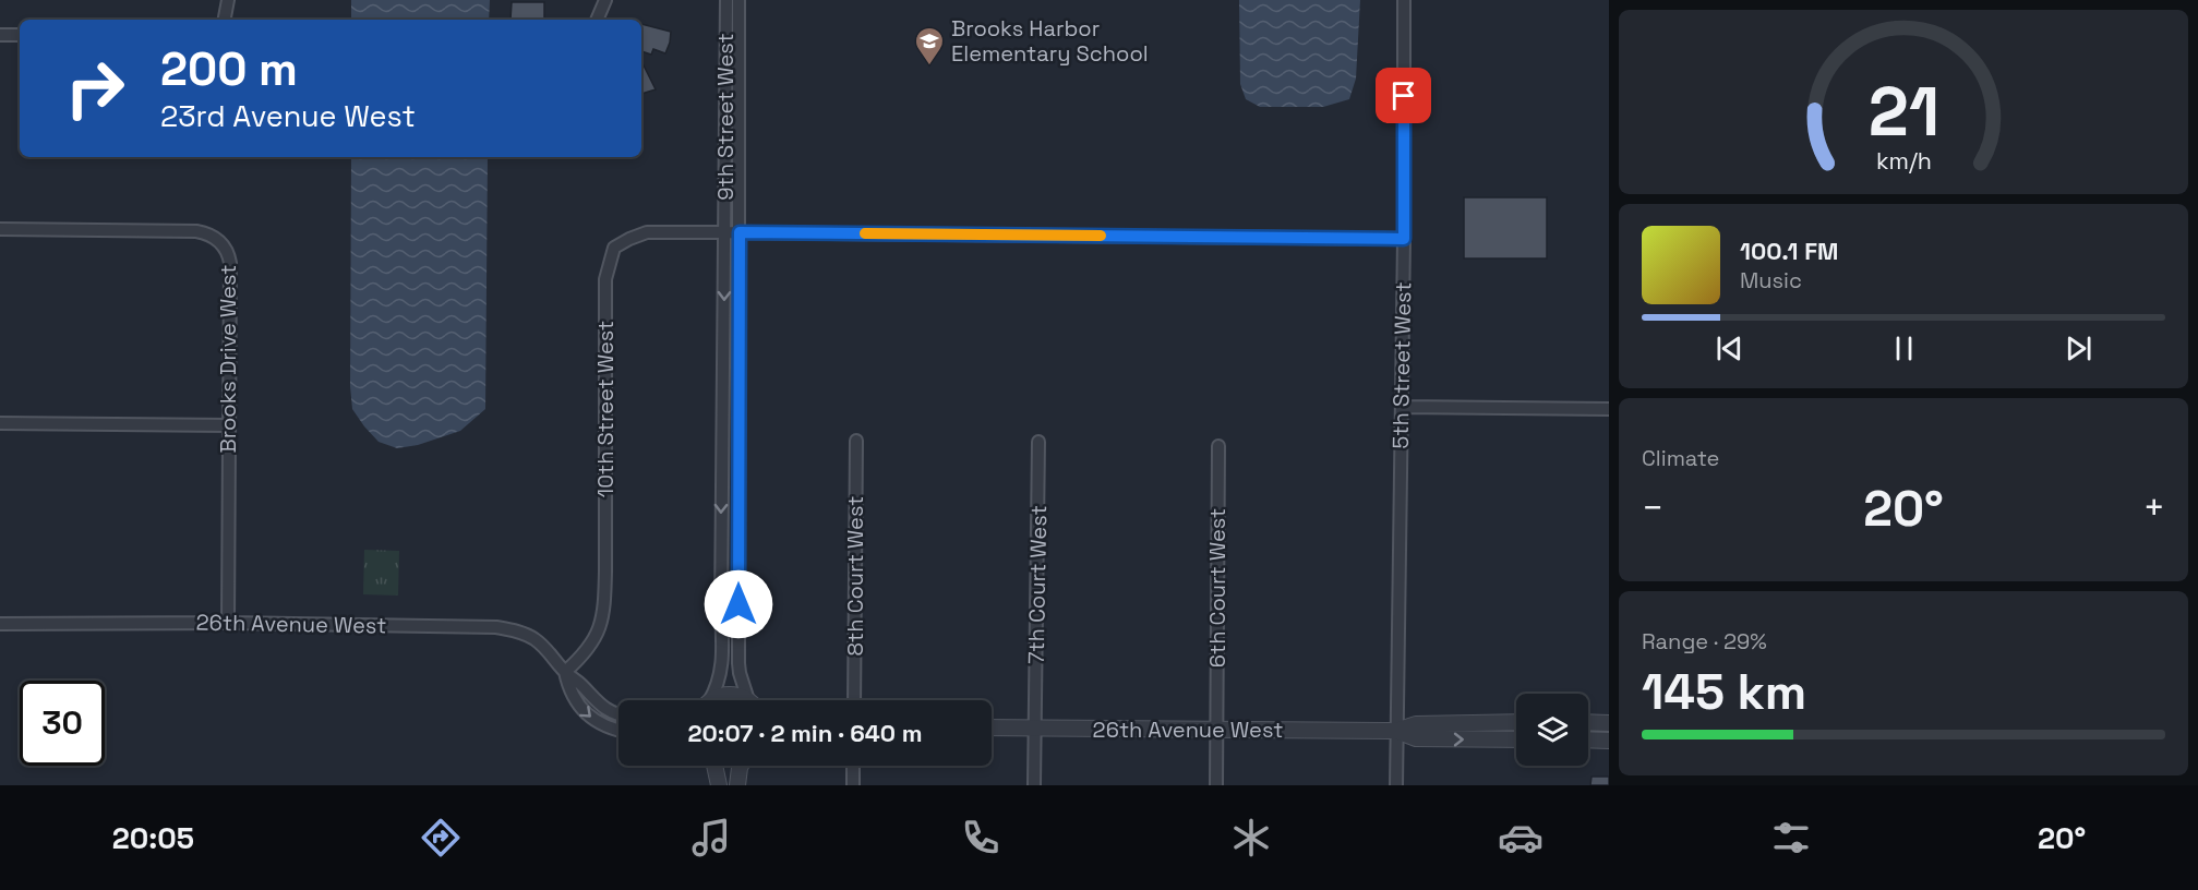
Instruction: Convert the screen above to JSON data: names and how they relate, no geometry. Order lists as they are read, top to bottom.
{
  "streets": {
    "street": [
      "9th Street West",
      "Brooks Drive West",
      "5th Street West",
      "10th Street West",
      "8th Court West",
      "7th Court West",
      "6th Court West",
      "26th Avenue West"
    ]
  },
  "crossings": [
    ["9th Street West", "10th Street West"],
    ["Brooks Drive West", "26th Avenue West"],
    ["5th Street West", "10th Street West"],
    ["5th Street West", "26th Avenue West"],
    ["10th Street West", "26th Avenue West"],
    ["7th Court West", "26th Avenue West"],
    ["6th Court West", "26th Avenue West"]
  ],
  "places": {
    "school or university": ["Brooks Harbor Elementary School"]
  },
  "page": {
    "turn": ["200 m", "23rd Avenue West"],
    "song": ["100.1 FM", "Music"],
    "tile": [
      "Climate",
      ["Range · 29%", "145 km"]
    ],
    "heat": ["−", "20°", "+"],
    "limit": "30",
    "trip": "20:07 · 2 min · 640 m",
    "tabs": ["20:05", "20°"],
    "gauge": ["21", "km/h"]
  }
}
